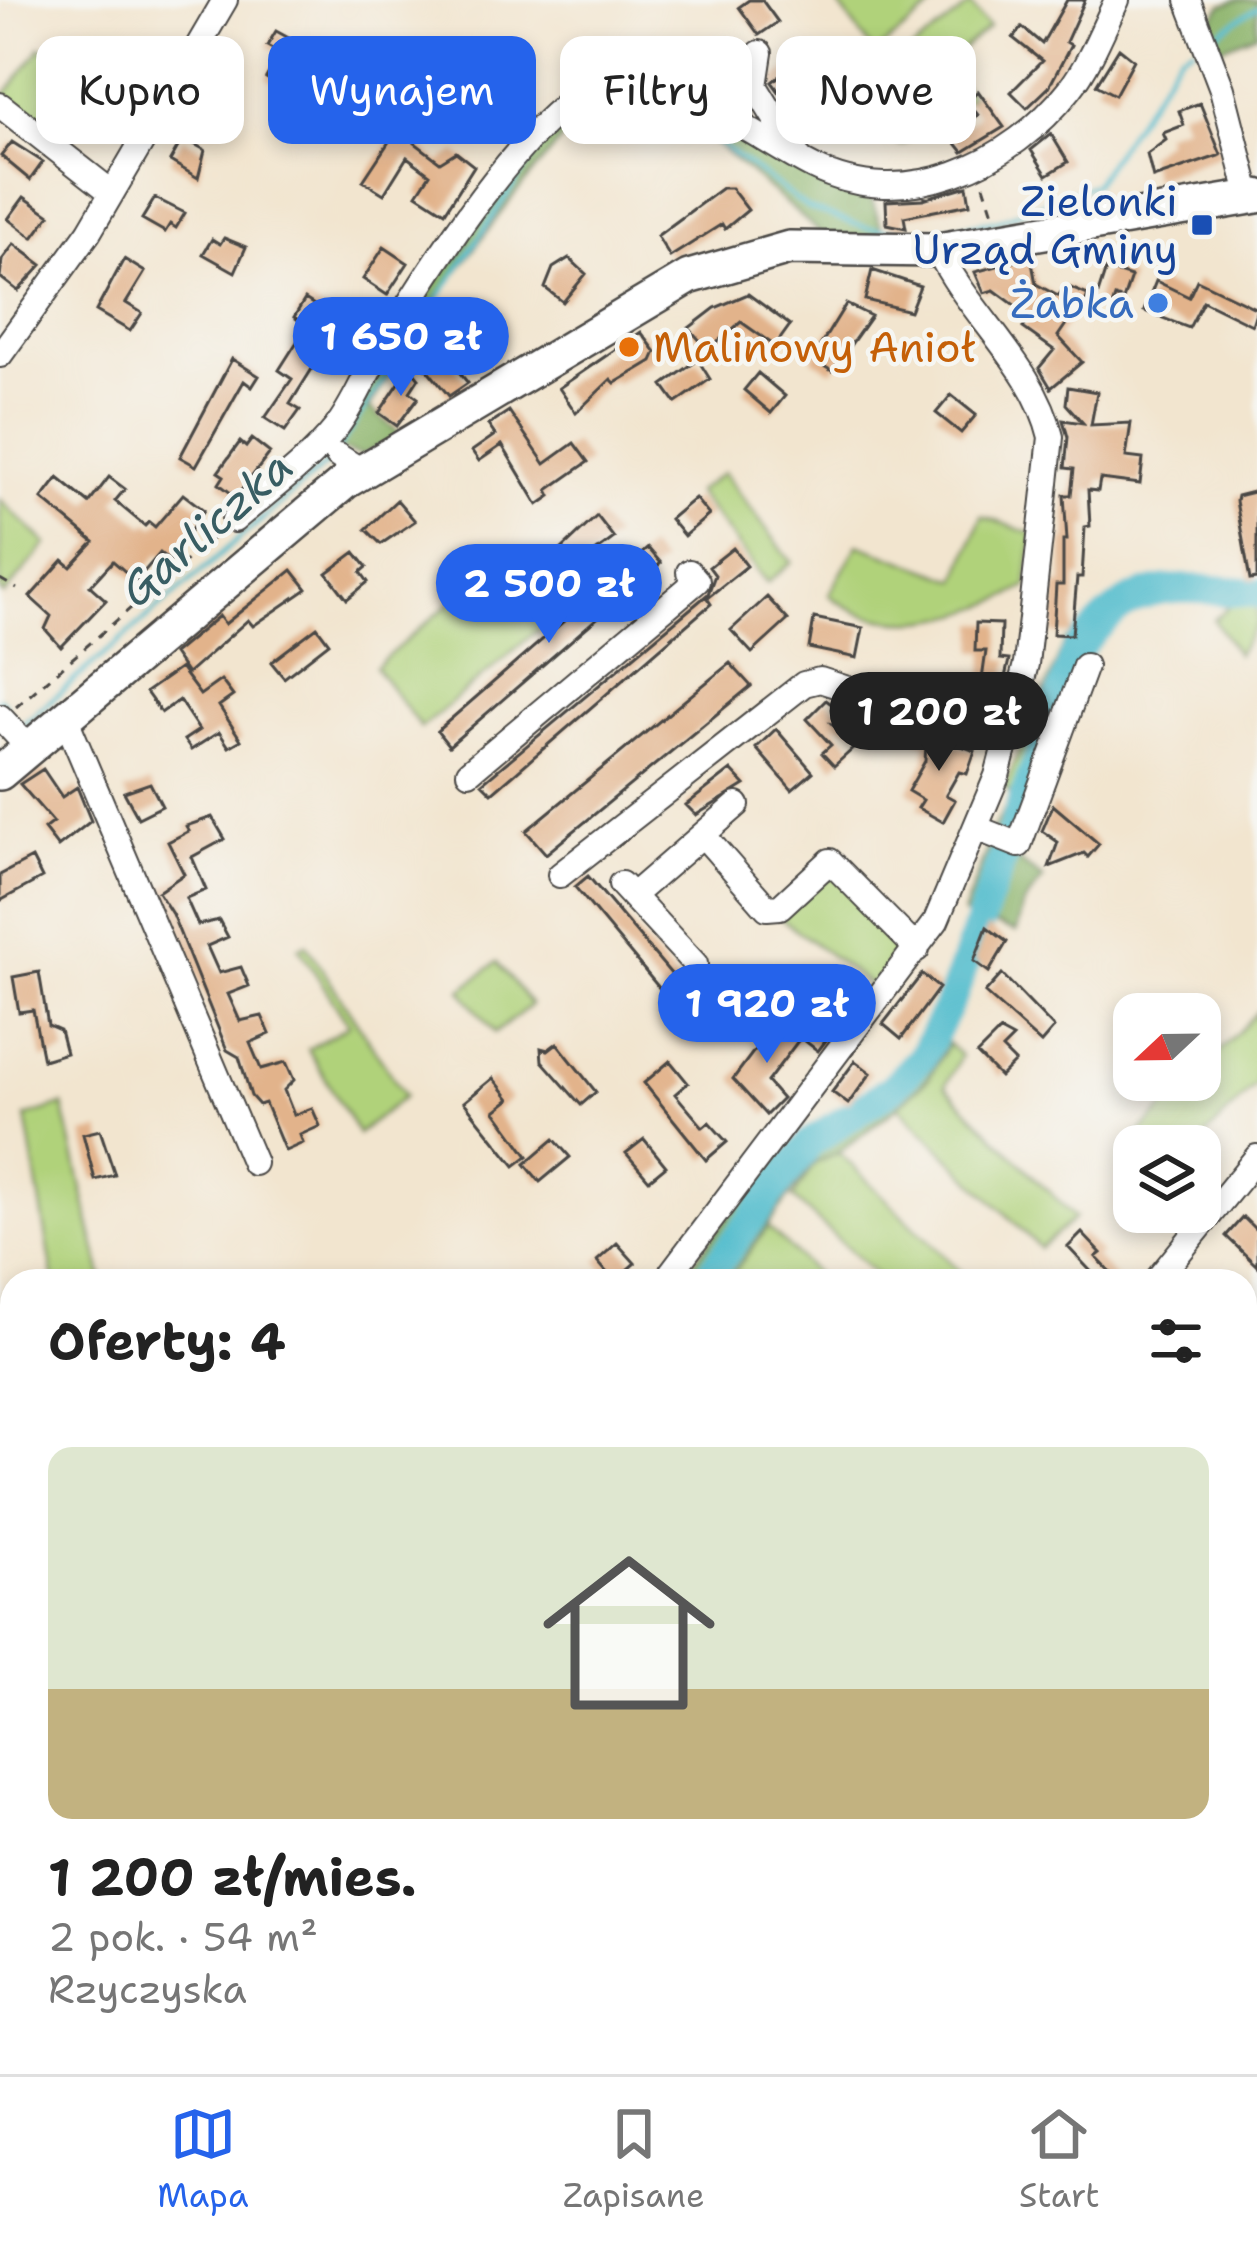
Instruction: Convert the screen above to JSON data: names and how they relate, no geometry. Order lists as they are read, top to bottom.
{
  "water": ["Garliczka"],
  "places": {
    "transit": ["Zielonki Urząd Gminy"],
    "other": ["Żabka", "Malinowy Anioł"]
  },
  "north": "left",
  "page": {
    "chip": [
      "Kupno",
      "Wynajem",
      "Filtry",
      "Nowe"
    ],
    "price": [
      "1 650 zł",
      "2 500 zł",
      "1 200 zł",
      "1 920 zł"
    ],
    "heading": "Oferty: 4",
    "list": [
      {
        "name": "1 200 zł/mies.",
        "note": "2 pok. · 54 m² · Rzyczyska"
      }
    ],
    "tabs": ["Mapa", "Zapisane", "Start"]
  }
}
